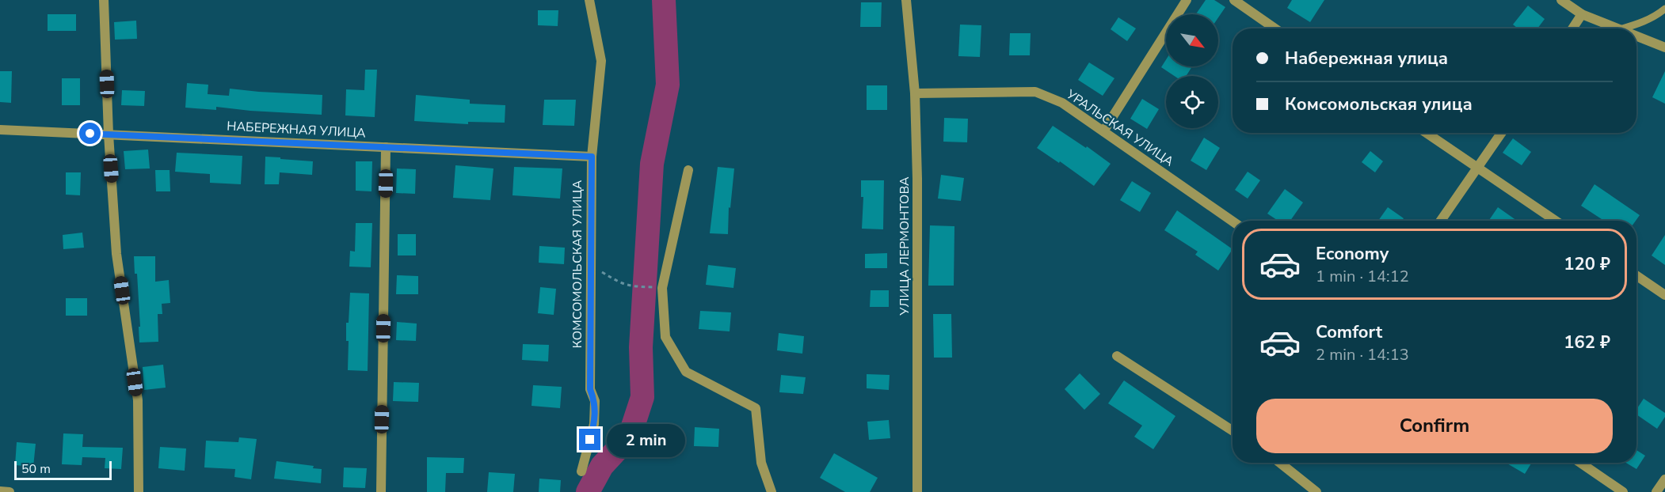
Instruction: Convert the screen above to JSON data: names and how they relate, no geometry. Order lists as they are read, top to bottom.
{
  "streets": {
    "street": [
      "УРАЛЬСКАЯ УЛИЦА",
      "НАБЕРЕЖНАЯ УЛИЦА",
      "УЛИЦА ЛЕРМОНТОВА",
      "КОМСОМОЛЬСКАЯ УЛИЦА"
    ]
  },
  "crossings": [
    ["УРАЛЬСКАЯ УЛИЦА", "УЛИЦА ЛЕРМОНТОВА"],
    ["НАБЕРЕЖНАЯ УЛИЦА", "КОМСОМОЛЬСКАЯ УЛИЦА"]
  ],
  "scale_bar": "50 m",
  "north": "bottom right",
  "page": {
    "banner": ["Набережная улица", "Комсомольская улица"],
    "list": [
      {
        "name": "Economy",
        "note": "1 min · 14:12",
        "value": "120 ₽"
      },
      {
        "name": "Comfort",
        "note": "2 min · 14:13",
        "value": "162 ₽"
      }
    ],
    "buttons": "Confirm",
    "bubble": "2 min",
    "scale": "50 m"
  }
}
